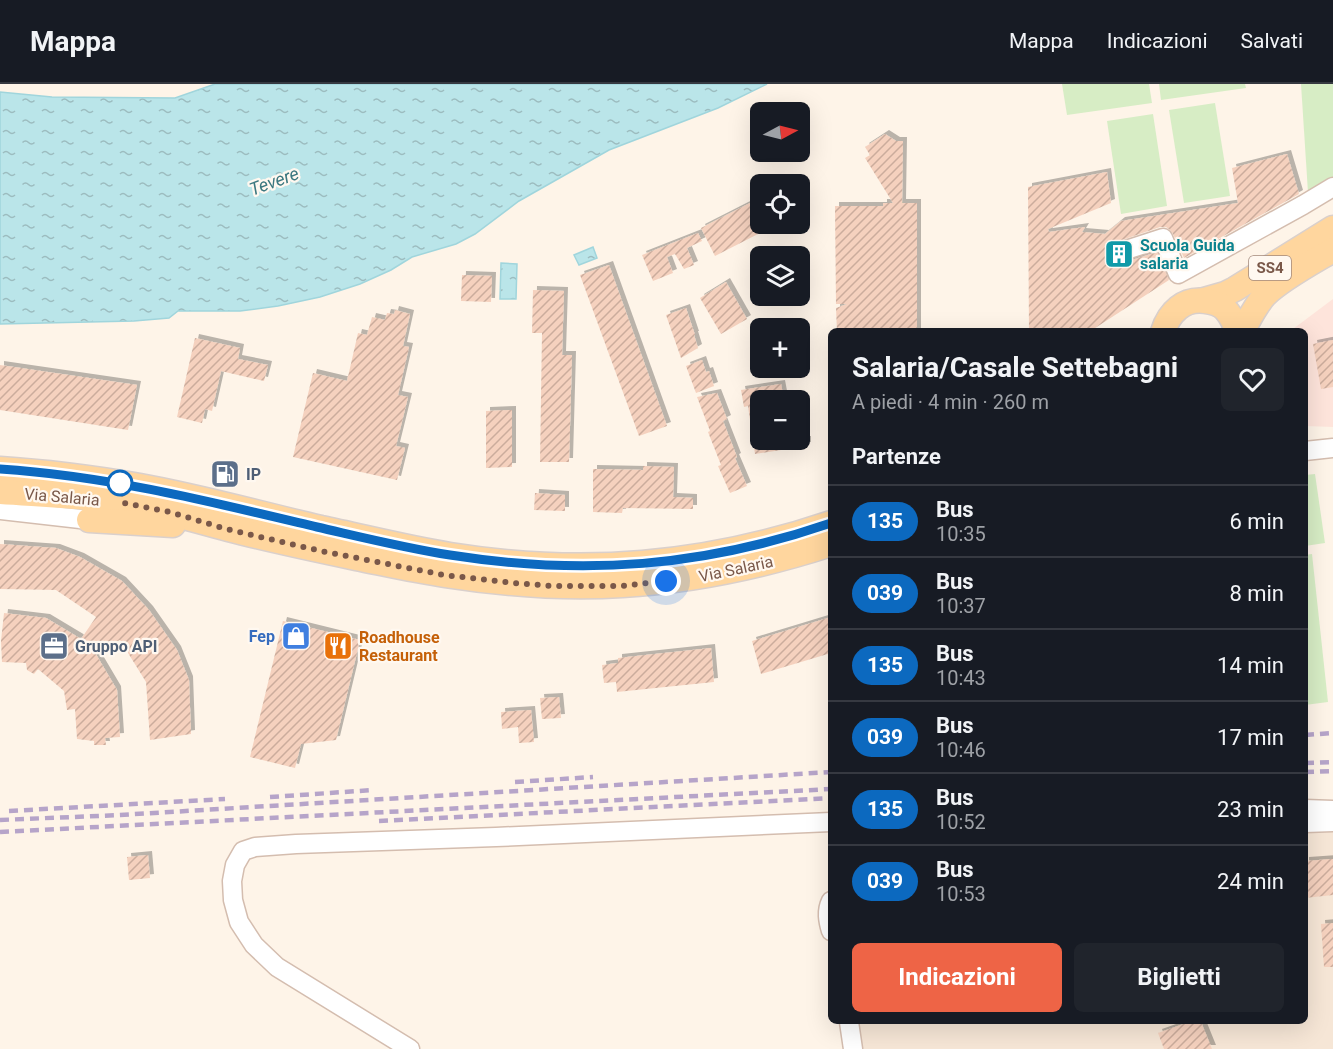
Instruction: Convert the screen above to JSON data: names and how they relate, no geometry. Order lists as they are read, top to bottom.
{
  "streets": {
    "main road": ["SS4", "Via Salaria"]
  },
  "water": ["Tevere"],
  "places": {
    "building": ["Scuola Guida salaria"],
    "fuel station": ["IP"],
    "shop": ["Fep"],
    "office": ["Gruppo API"],
    "restaurant": ["Roadhouse Restaurant"]
  },
  "lines": ["bus line 135"],
  "north": "right",
  "page": {
    "header": "Mappa",
    "nav": ["Mappa", "Indicazioni", "Salvati"],
    "map_buttons": ["+", "−"],
    "heading": [
      ["Salaria/Casale Settebagni", "A piedi · 4 min · 260 m"],
      "Partenze"
    ],
    "list": [
      {
        "mark": "135",
        "name": "Bus",
        "note": "10:35",
        "value": "6 min"
      },
      {
        "mark": "039",
        "name": "Bus",
        "note": "10:37",
        "value": "8 min"
      },
      {
        "mark": "135",
        "name": "Bus",
        "note": "10:43",
        "value": "14 min"
      },
      {
        "mark": "039",
        "name": "Bus",
        "note": "10:46",
        "value": "17 min"
      },
      {
        "mark": "135",
        "name": "Bus",
        "note": "10:52",
        "value": "23 min"
      },
      {
        "mark": "039",
        "name": "Bus",
        "note": "10:53",
        "value": "24 min"
      }
    ],
    "buttons": ["Indicazioni", "Biglietti"]
  }
}
